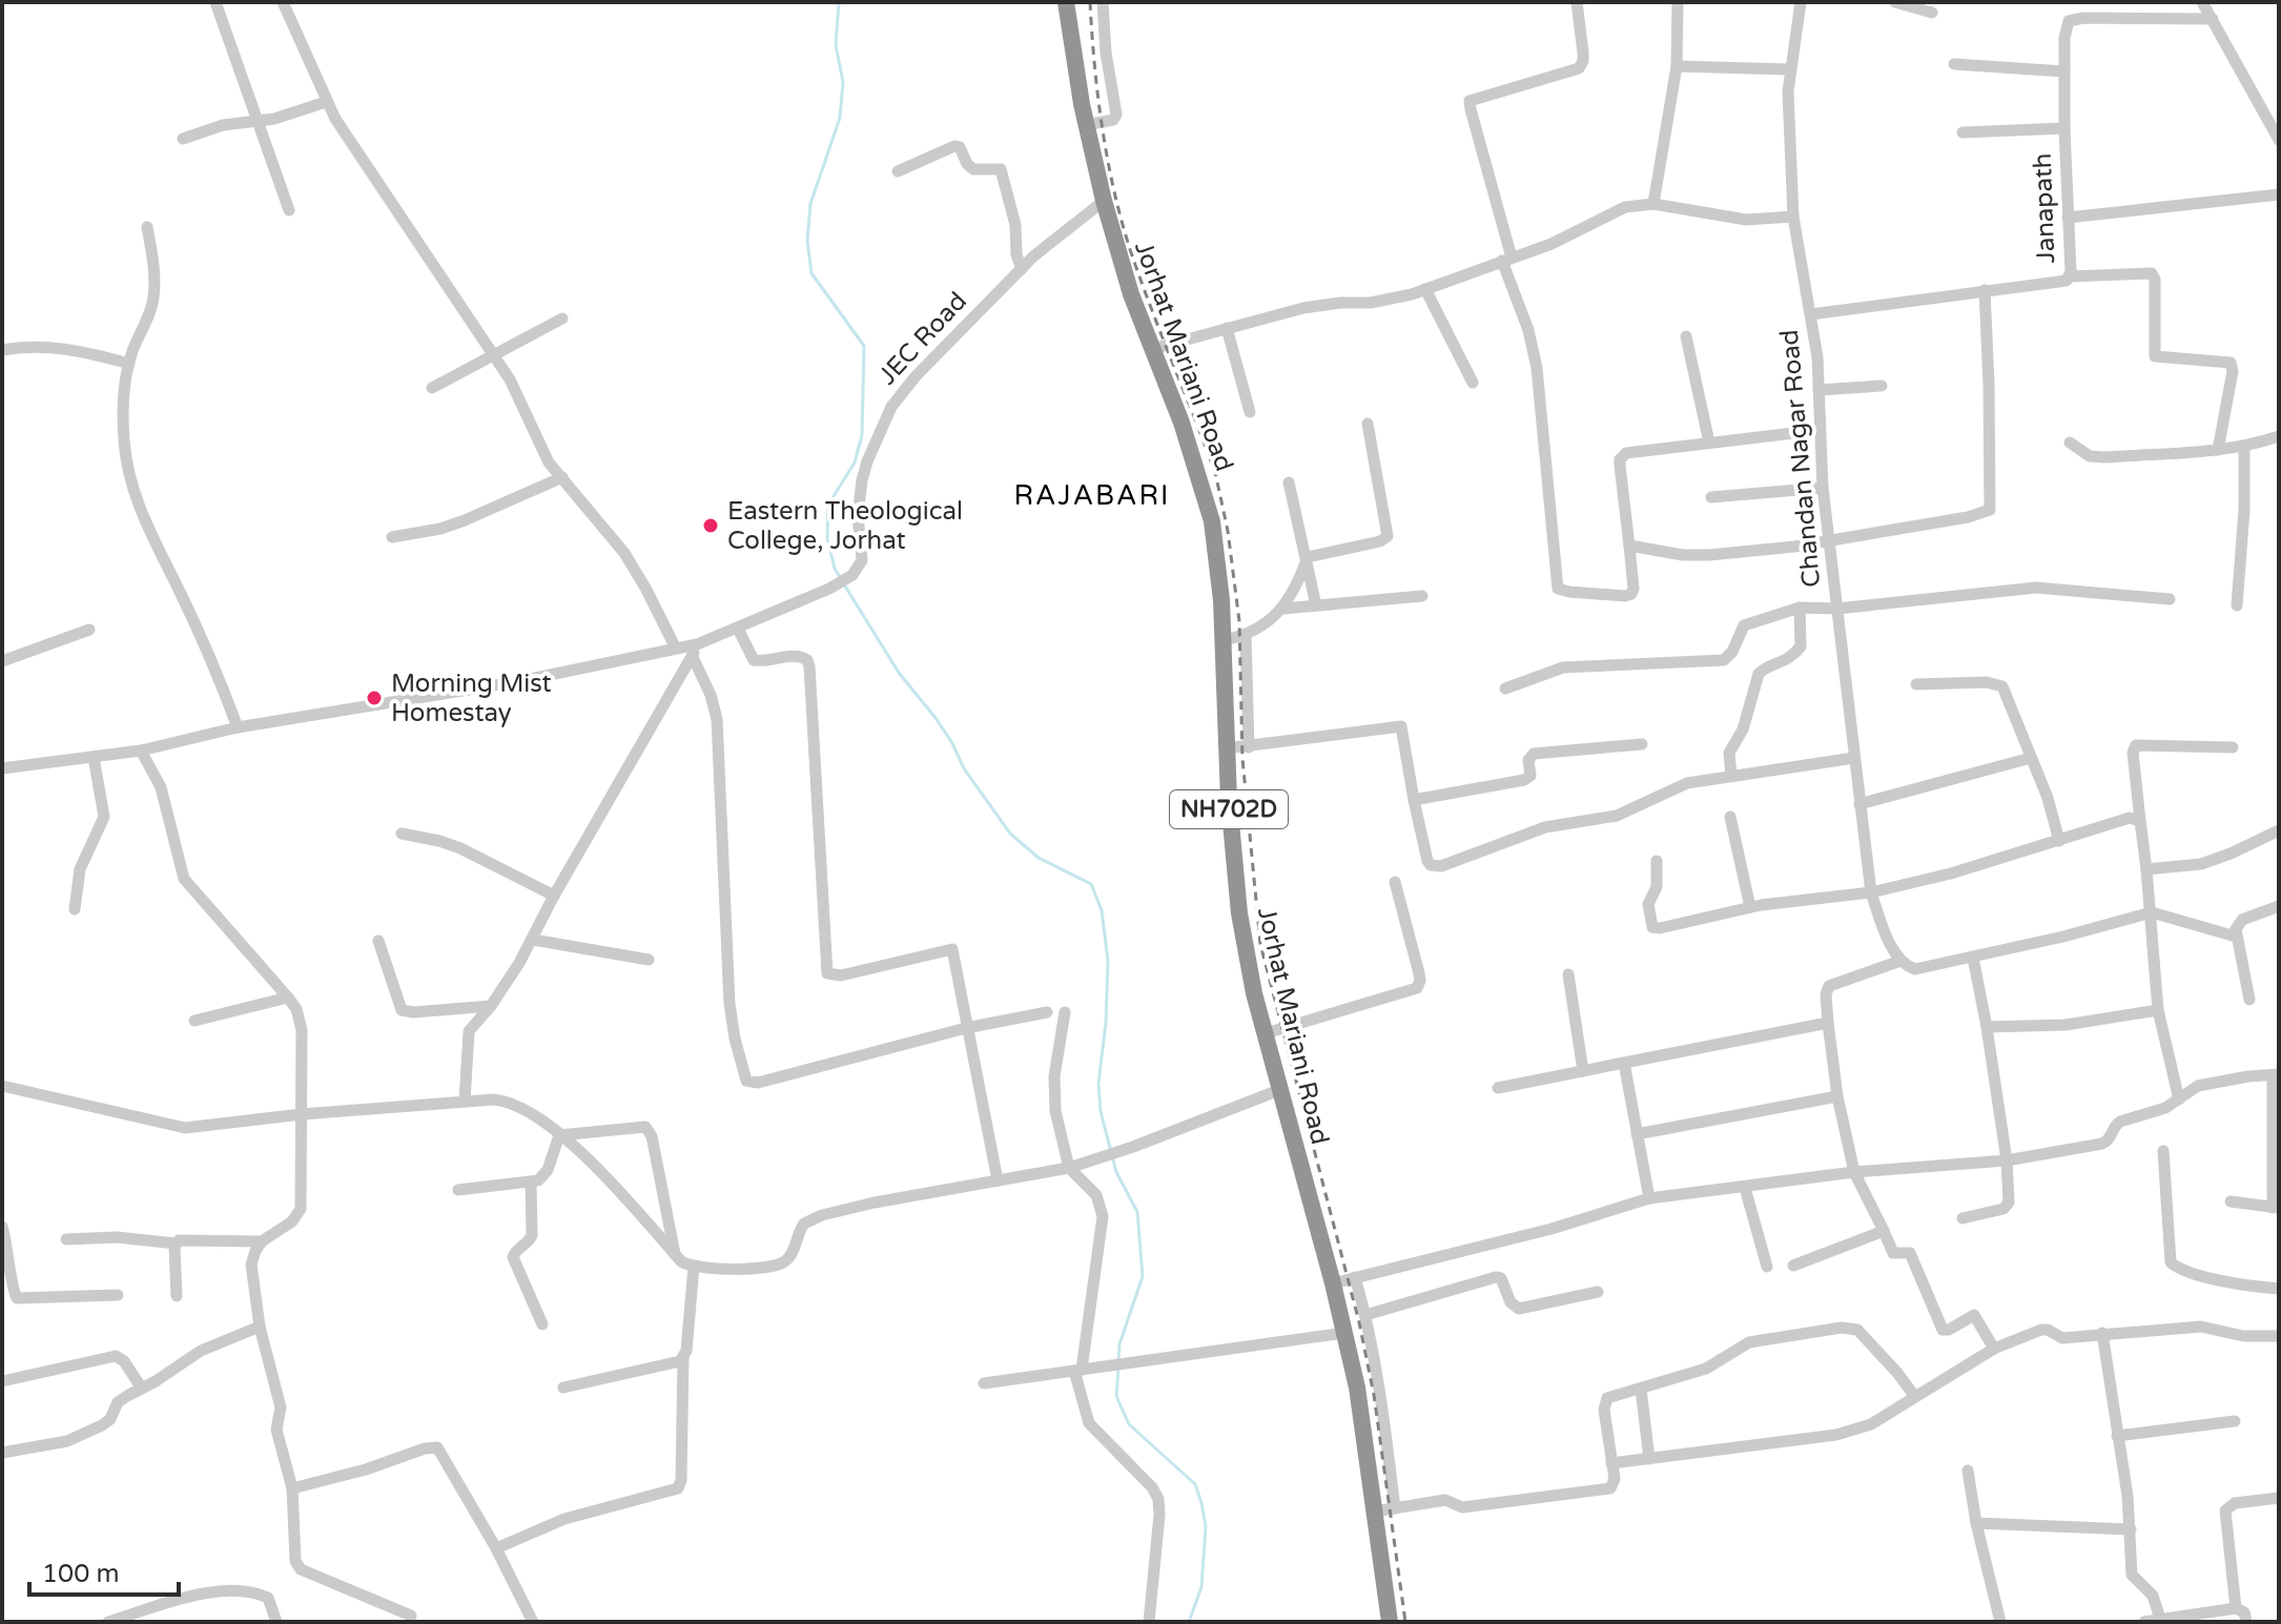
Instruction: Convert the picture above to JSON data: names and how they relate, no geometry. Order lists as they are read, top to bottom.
{
  "streets": {
    "highway": ["Jorhat Mariani Road", "NH702D"],
    "street": ["Janapath", "JEC Road", "Chandan Nagar Road"]
  },
  "crossings": [
    ["Janapath", "Chandan Nagar Road"],
    ["JEC Road", "Jorhat Mariani Road"]
  ],
  "districts": ["RAJABARI"],
  "places": ["Eastern Theological College, Jorhat", "Morning Mist Homestay"],
  "scale_bar": "100 m"
}
